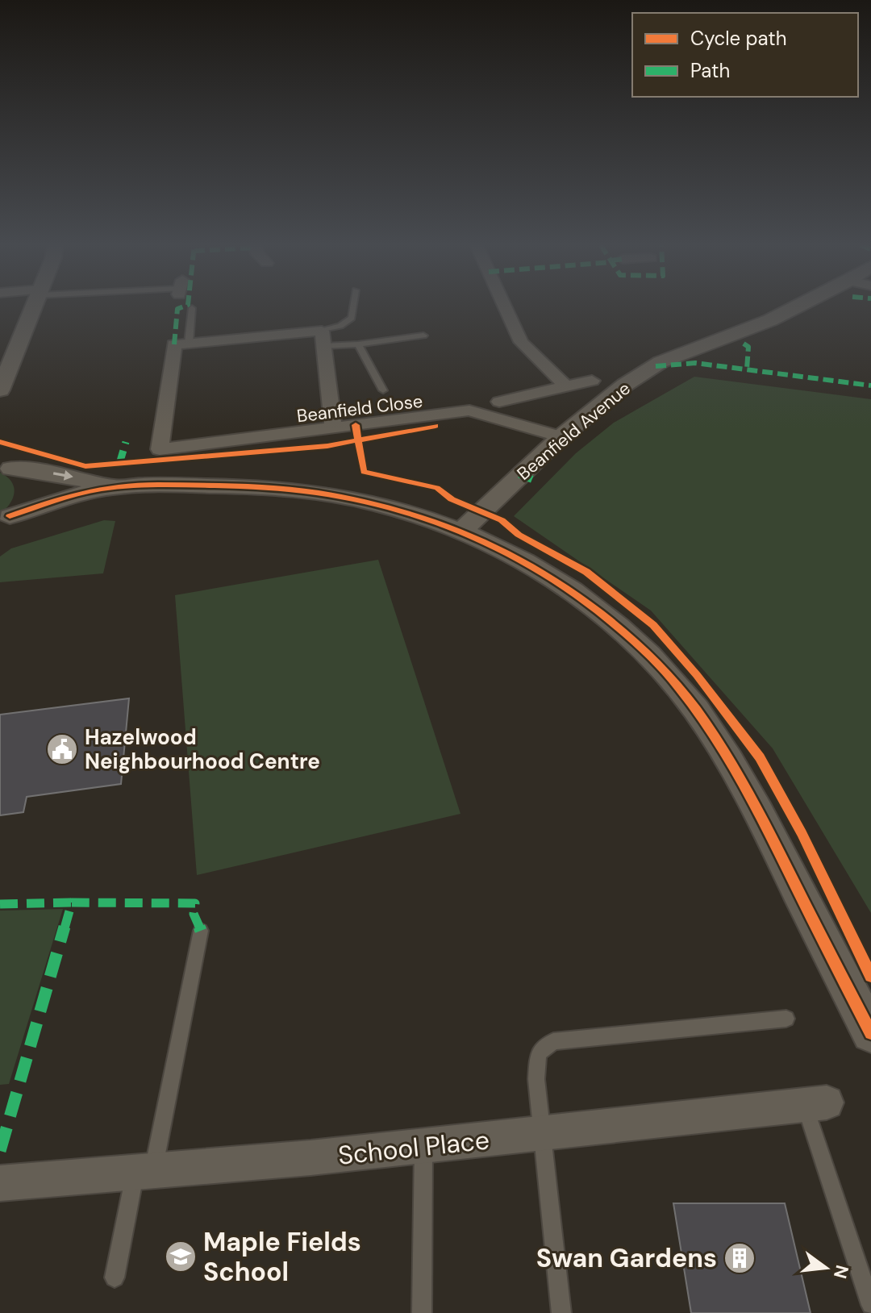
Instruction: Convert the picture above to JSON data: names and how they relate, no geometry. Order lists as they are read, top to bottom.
{
  "streets": {
    "street": ["Beanfield Close", "Beanfield Avenue", "School Place"]
  },
  "crossings": [
    ["Beanfield Close", "Beanfield Avenue"]
  ],
  "places": {
    "public building": ["Hazelwood Neighbourhood Centre"],
    "school or university": ["Maple Fields School"],
    "building": ["Swan Gardens"]
  },
  "legend": ["Cycle path", "Path"],
  "north": "right"
}
